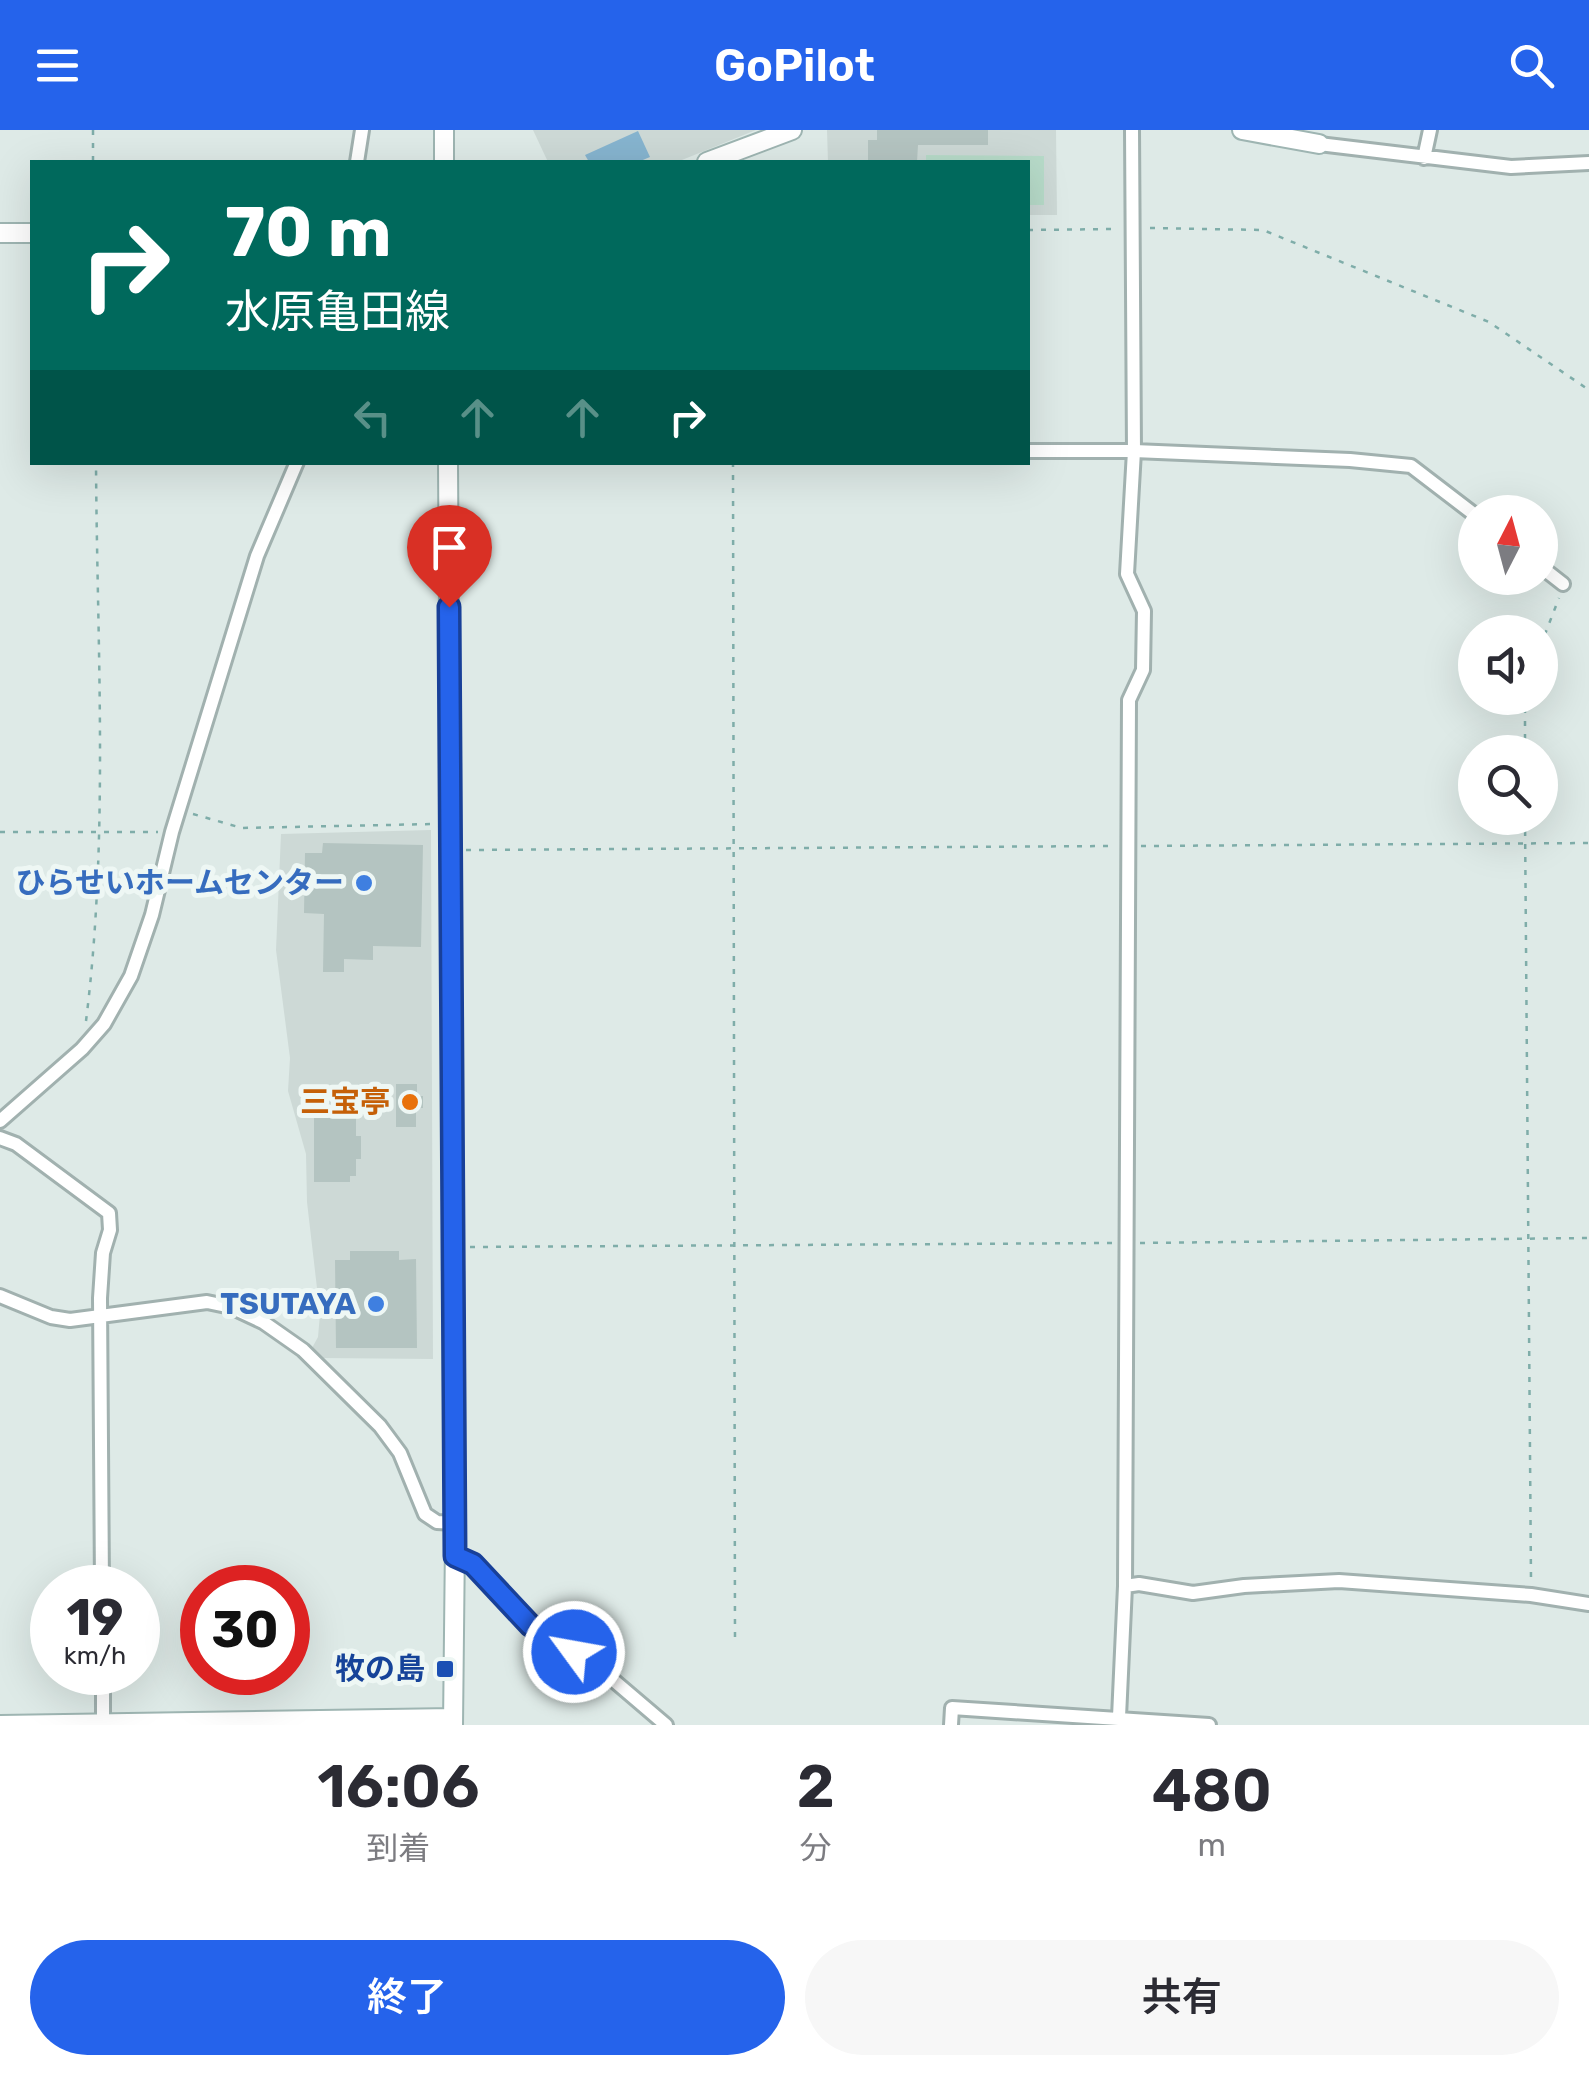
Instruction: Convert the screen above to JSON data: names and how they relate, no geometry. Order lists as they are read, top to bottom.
{
  "places": {
    "other": ["ひらせいホームセンター", "三宝亭", "TSUTAYA"],
    "transit": ["牧の島"]
  },
  "north": "top",
  "page": {
    "header": "GoPilot",
    "turn": ["70 m", "水原亀田線"],
    "speed": "19 km/h",
    "limit": "30",
    "eta": [
      "16:06",
      "到着",
      "2",
      "分",
      "480",
      "m"
    ],
    "buttons": ["終了", "共有"]
  }
}
